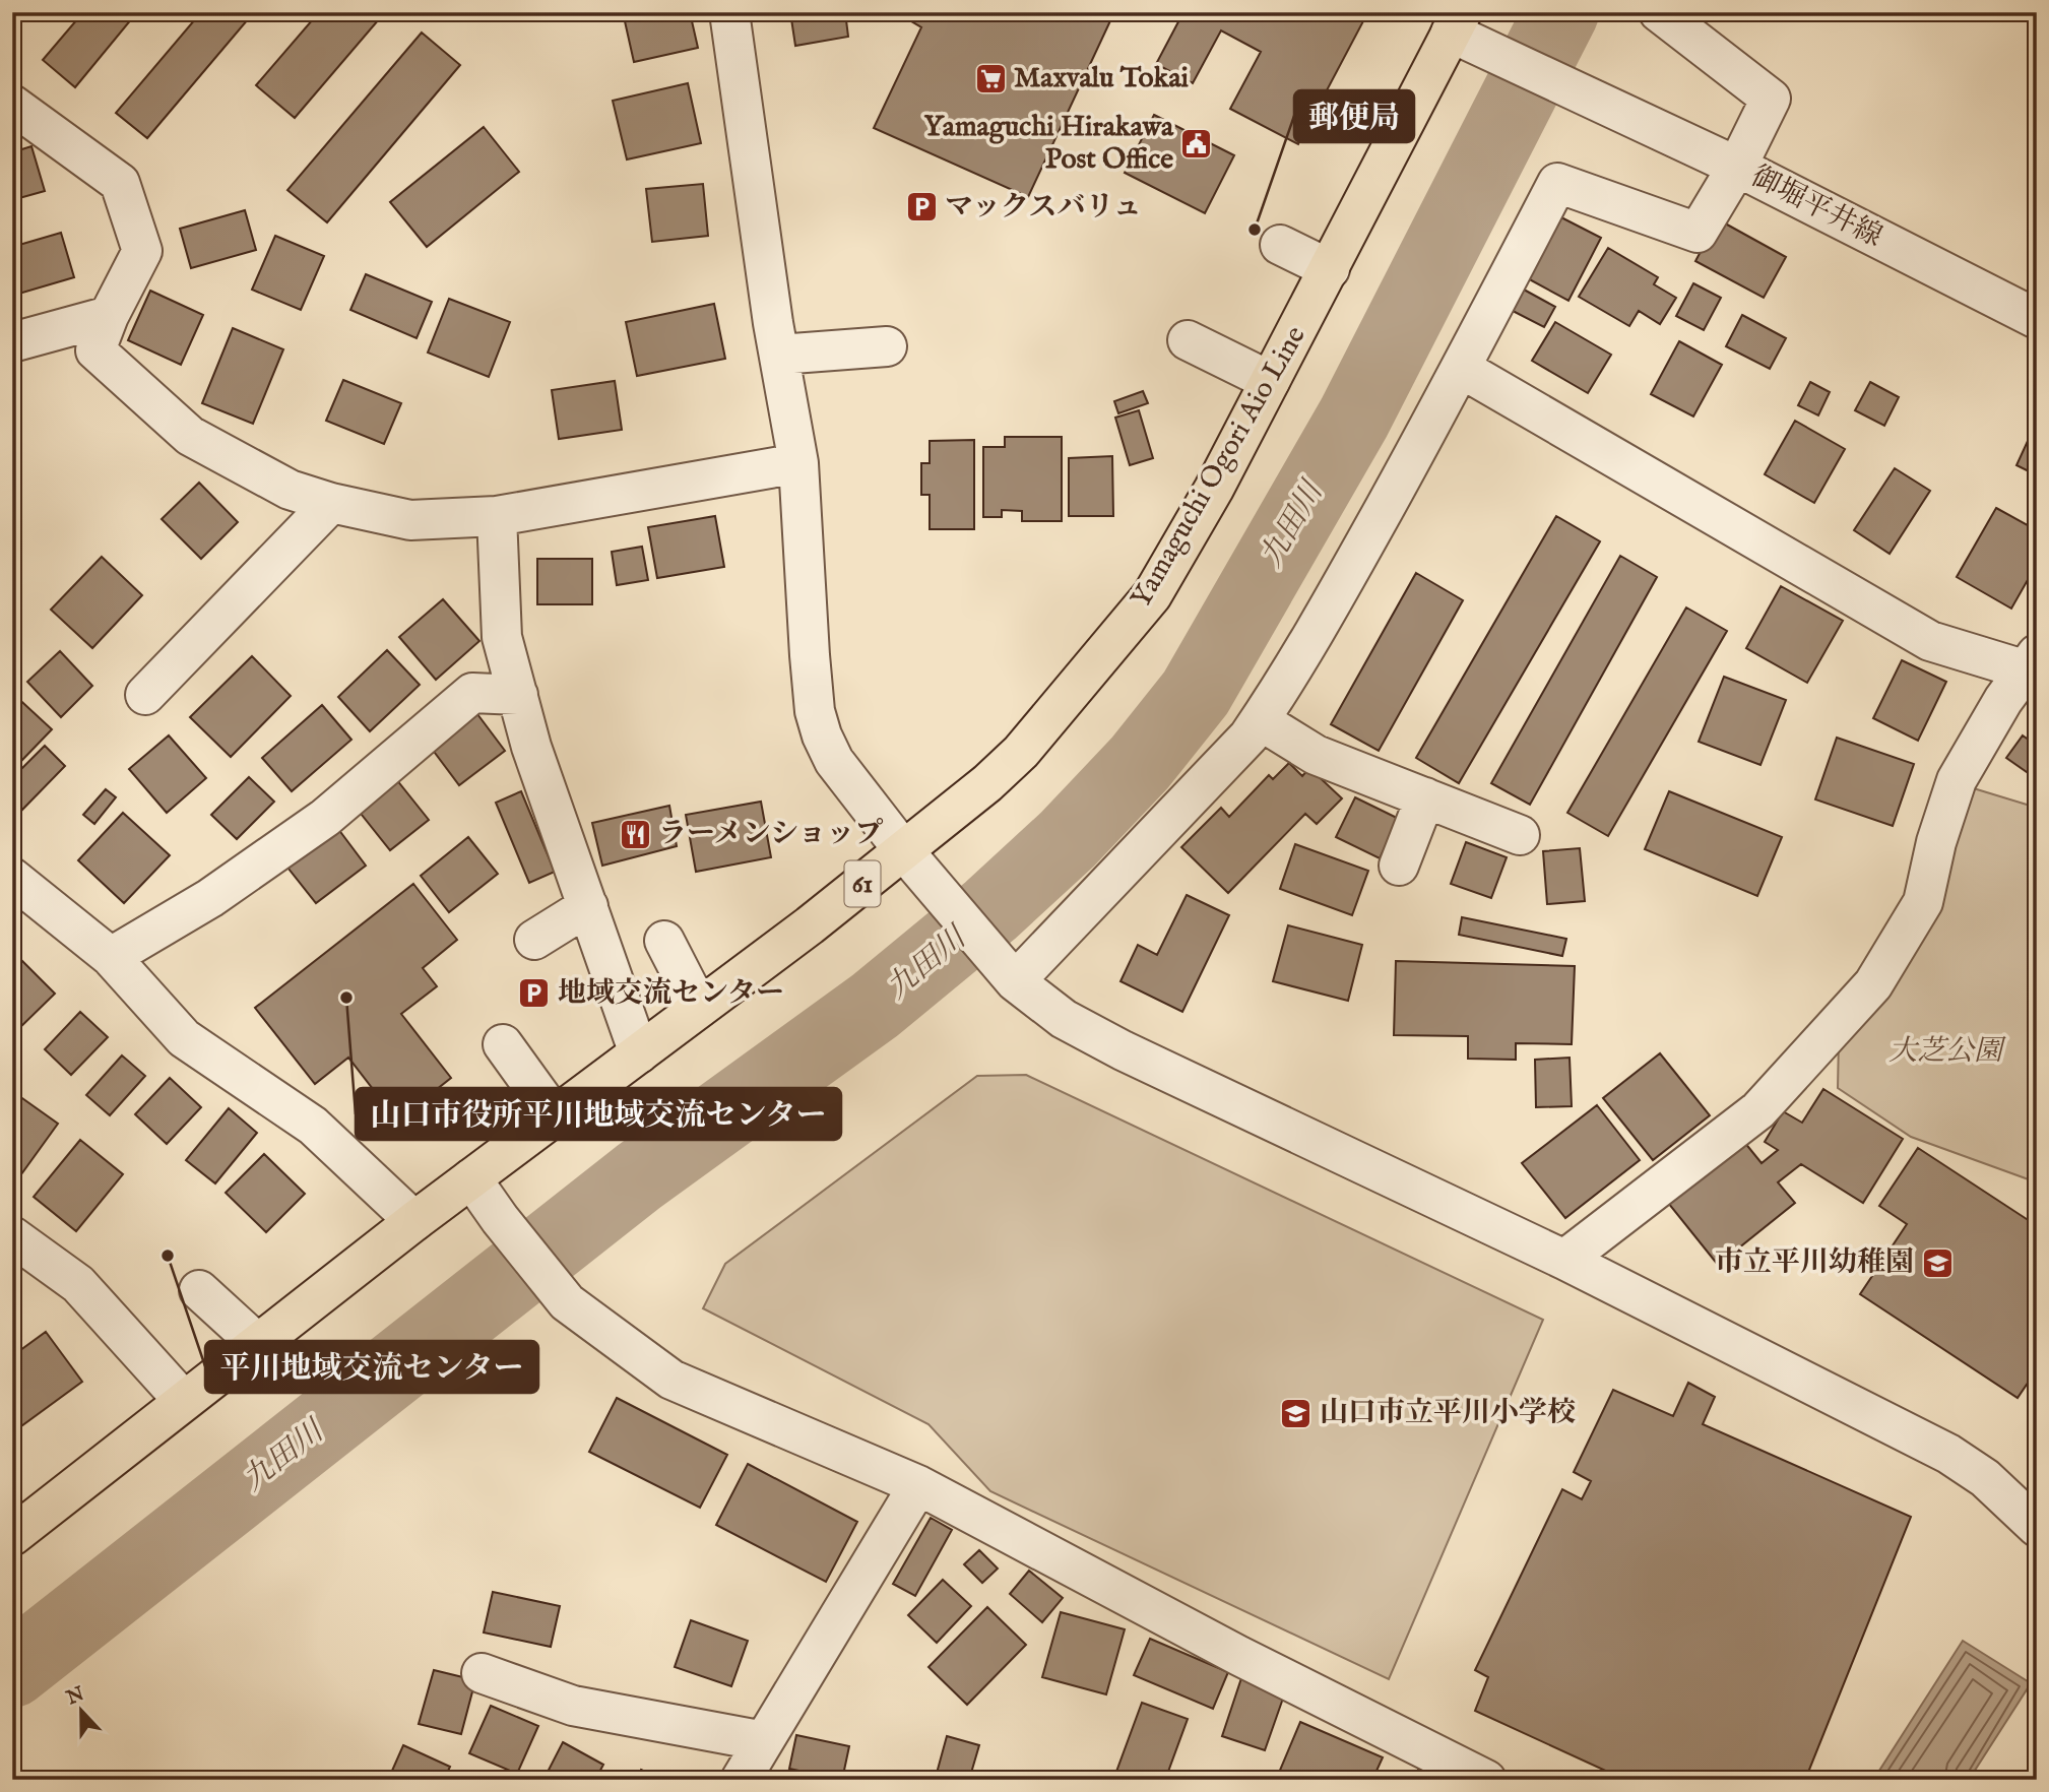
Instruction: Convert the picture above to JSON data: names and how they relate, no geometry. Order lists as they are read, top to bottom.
{
  "streets": {
    "main road": ["Yamaguchi Ogori Aio Line", "61"],
    "street": ["御堀平井線"]
  },
  "crossings": [
    ["御堀平井線", "Yamaguchi Ogori Aio Line"]
  ],
  "water": ["九田川"],
  "parks": ["大芝公園"],
  "places": {
    "supermarket": ["Maxvalu Tokai"],
    "public building": ["Yamaguchi Hirakawa Post Office"],
    "parking": ["マックスバリュ", "地域交流センター"],
    "other": ["郵便局", "山口市役所平川地域交流センター", "平川地域交流センター"],
    "restaurant": ["ラーメンショップ"],
    "school or university": ["市立平川幼稚園", "山口市立平川小学校"]
  },
  "north": "top"
}
